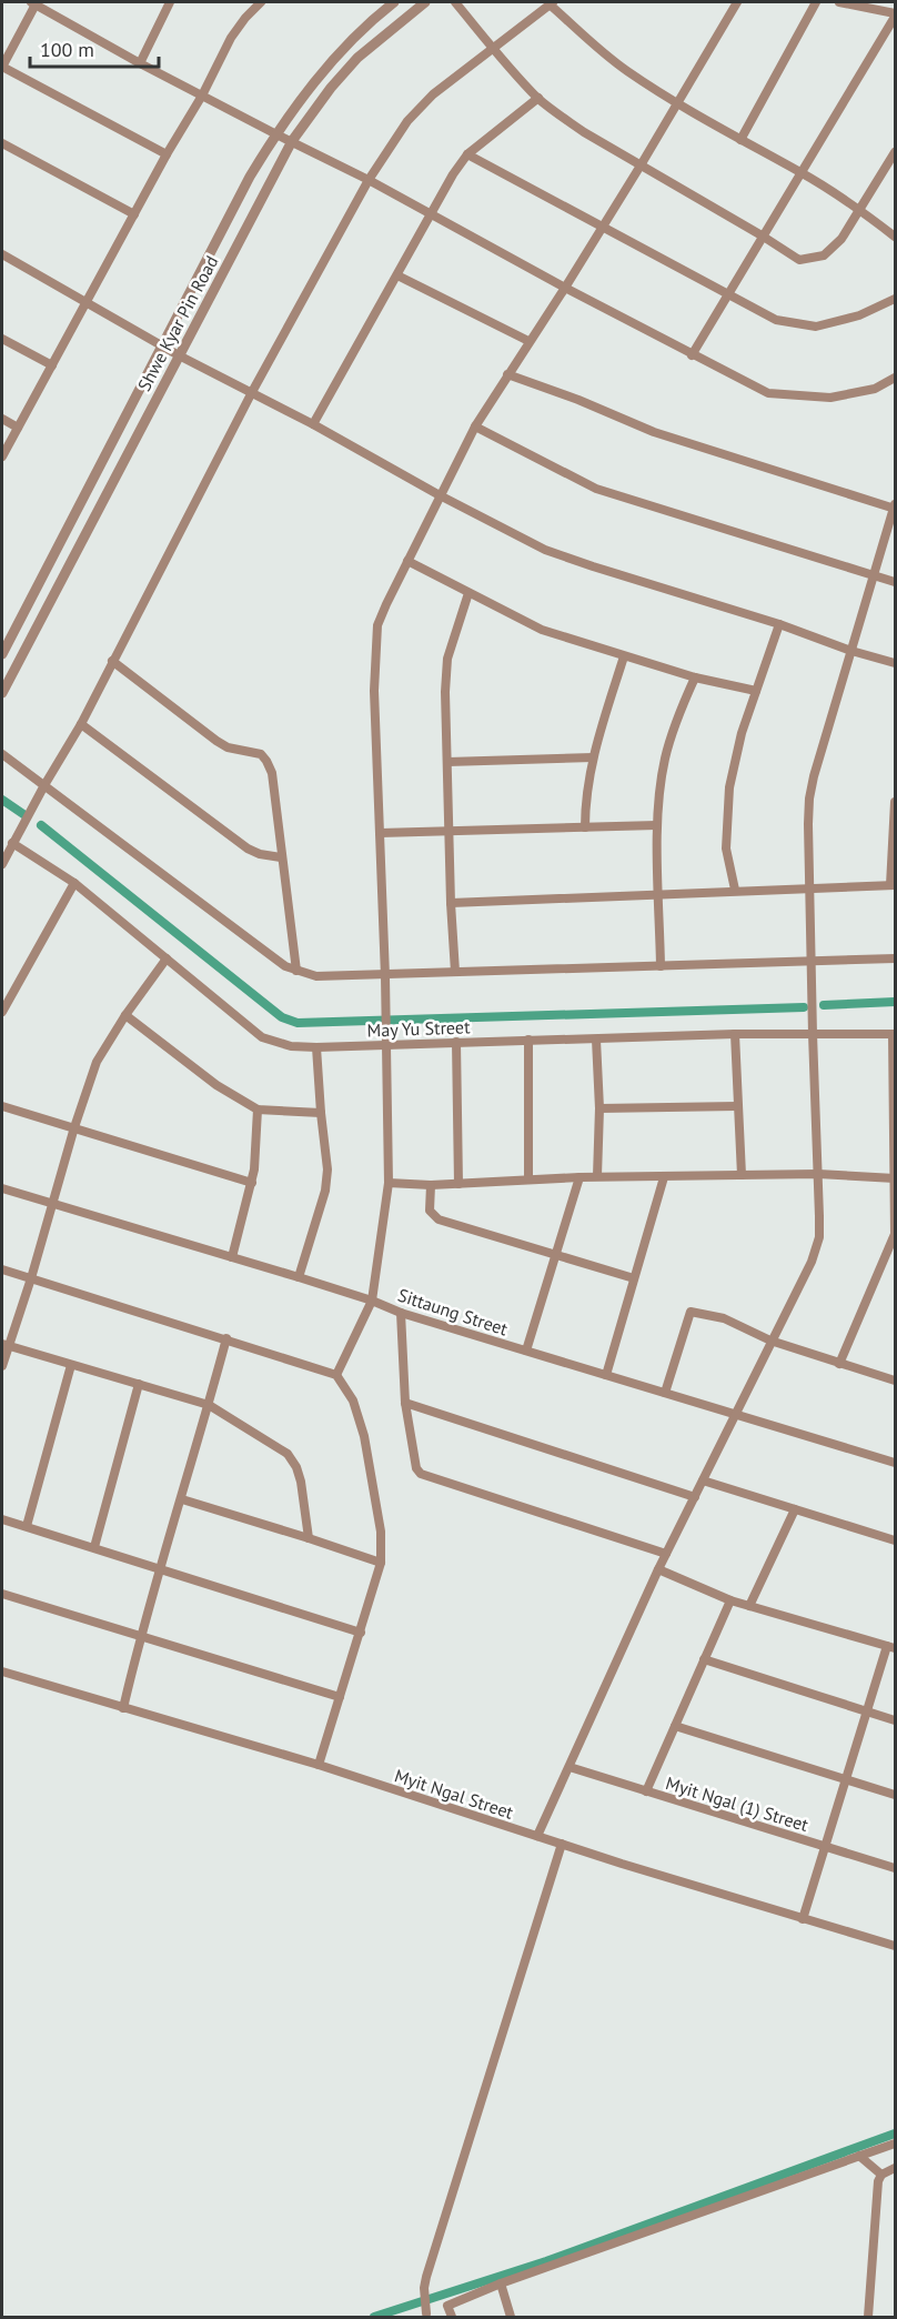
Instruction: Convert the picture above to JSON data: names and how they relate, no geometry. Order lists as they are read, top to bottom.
{
  "streets": {
    "street": [
      "Shwe Kyar Pin Road",
      "May Yu Street",
      "Sittaung Street",
      "Myit Ngal Street",
      "Myit Ngal (1) Street"
    ]
  },
  "scale_bar": "100 m"
}
